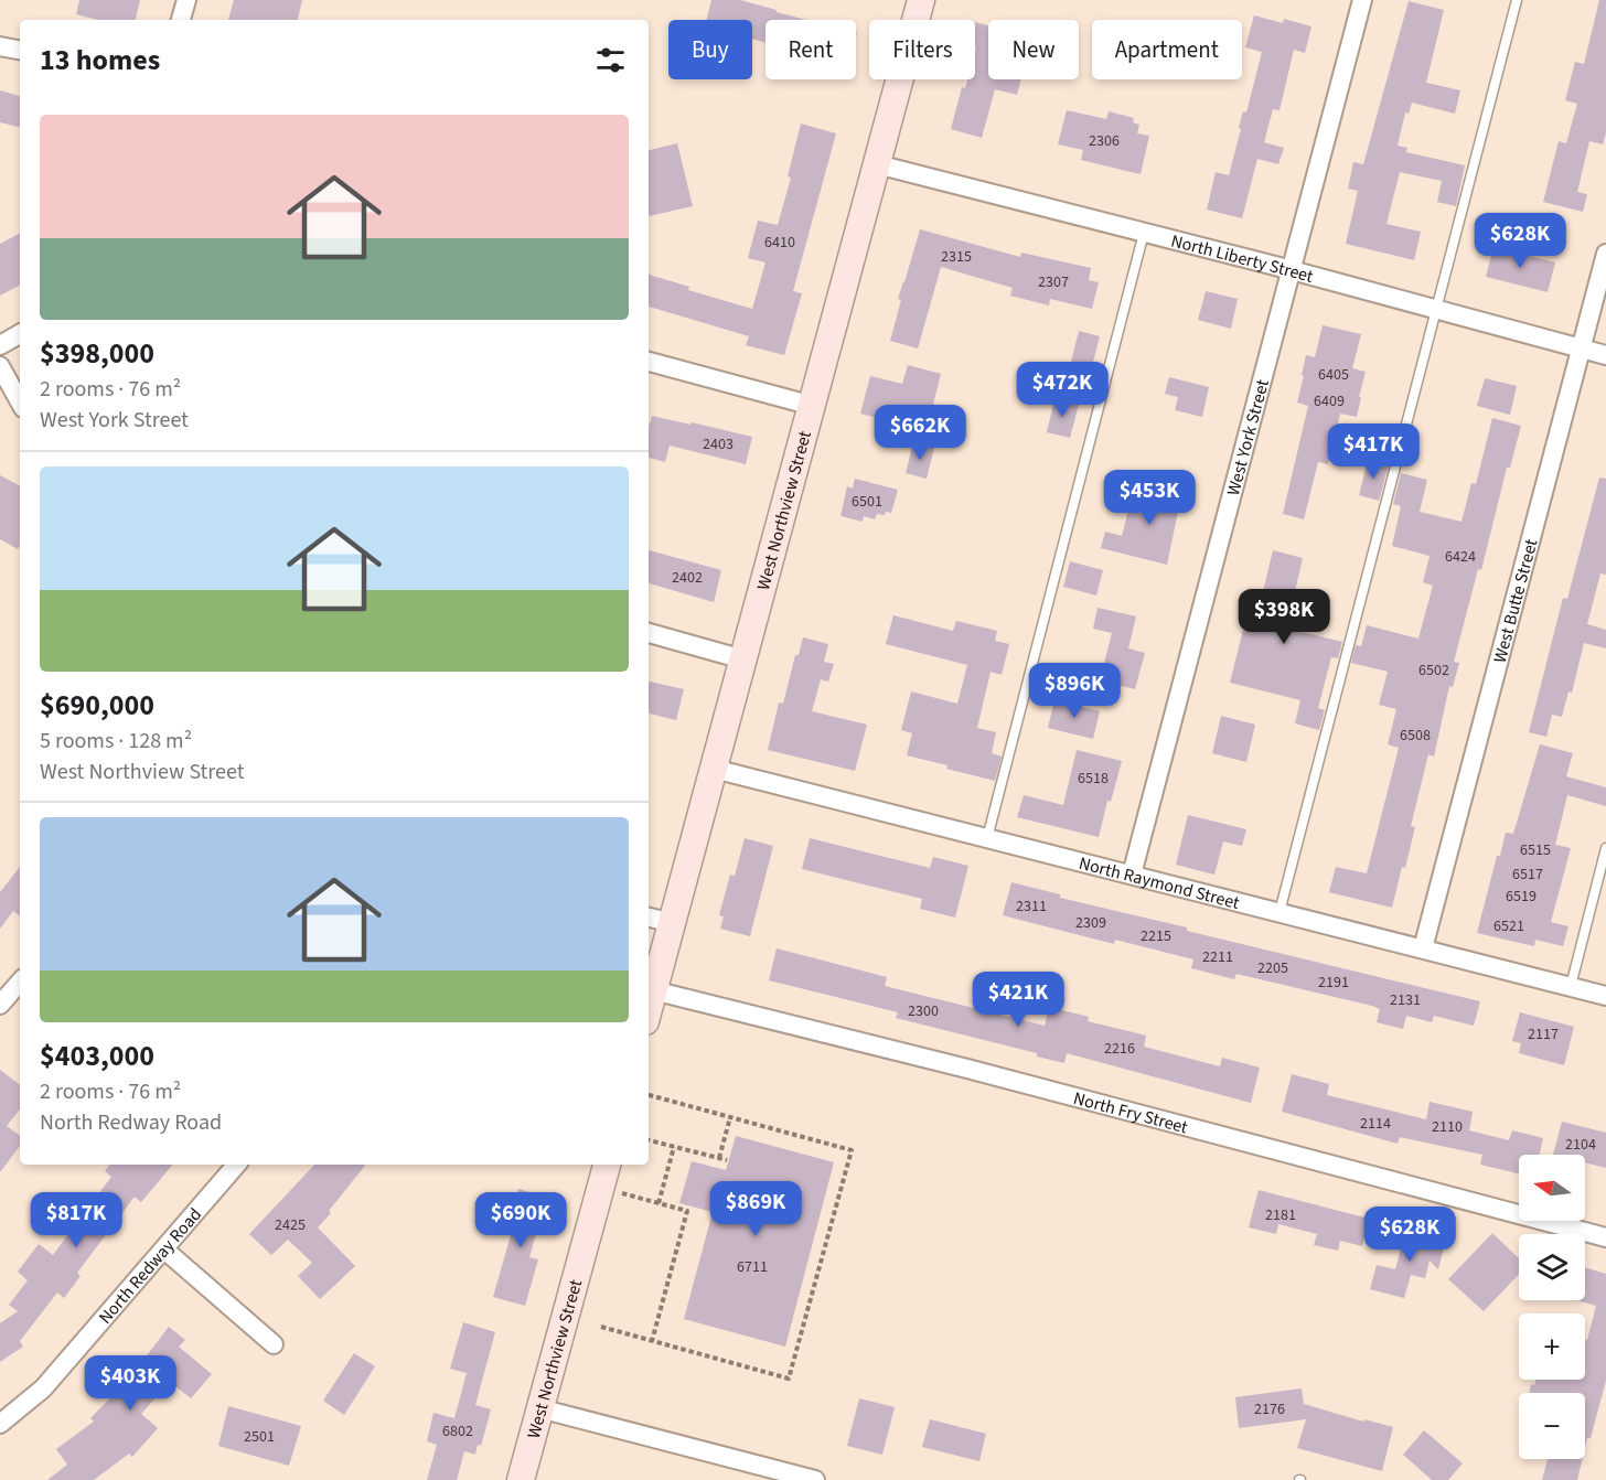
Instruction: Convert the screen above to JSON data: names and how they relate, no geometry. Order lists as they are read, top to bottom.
{
  "streets": {
    "street": [
      "North Liberty Street",
      "West York Street",
      "West Northview Street",
      "West Butte Street",
      "North Raymond Street",
      "North Fry Street",
      "North Redway Road"
    ]
  },
  "crossings": [
    ["North Liberty Street", "West York Street"],
    ["North Liberty Street", "West Northview Street"],
    ["North Liberty Street", "West Butte Street"],
    ["West York Street", "North Raymond Street"],
    ["West Northview Street", "North Raymond Street"],
    ["West Northview Street", "North Fry Street"],
    ["West Butte Street", "North Raymond Street"]
  ],
  "house_numbers": [
    "2306",
    "6410",
    "2315",
    "2307",
    "6405",
    "6409",
    "2403",
    "6501",
    "6424",
    "2402",
    "6502",
    "6508",
    "6518",
    "6515",
    "6517",
    "6519",
    "2311",
    "2309",
    "6521",
    "2215",
    "2211",
    "2205",
    "2191",
    "2131",
    "2300",
    "2117",
    "2216",
    "2114",
    "2110",
    "2104",
    "2181",
    "2425",
    "6711",
    "2176",
    "6802",
    "2501"
  ],
  "north": "left",
  "page": {
    "chip": [
      "Buy",
      "Rent",
      "Filters",
      "New",
      "Apartment"
    ],
    "heading": "13 homes",
    "list": [
      {
        "name": "$398,000",
        "note": "2 rooms · 76 m² · West York Street"
      },
      {
        "name": "$690,000",
        "note": "5 rooms · 128 m² · West Northview Street"
      },
      {
        "name": "$403,000",
        "note": "2 rooms · 76 m² · North Redway Road"
      }
    ],
    "price": [
      "$628K",
      "$472K",
      "$662K",
      "$417K",
      "$453K",
      "$398K",
      "$896K",
      "$421K",
      "$869K",
      "$817K",
      "$690K",
      "$628K",
      "$403K"
    ],
    "map_buttons": ["+", "−"]
  }
}
